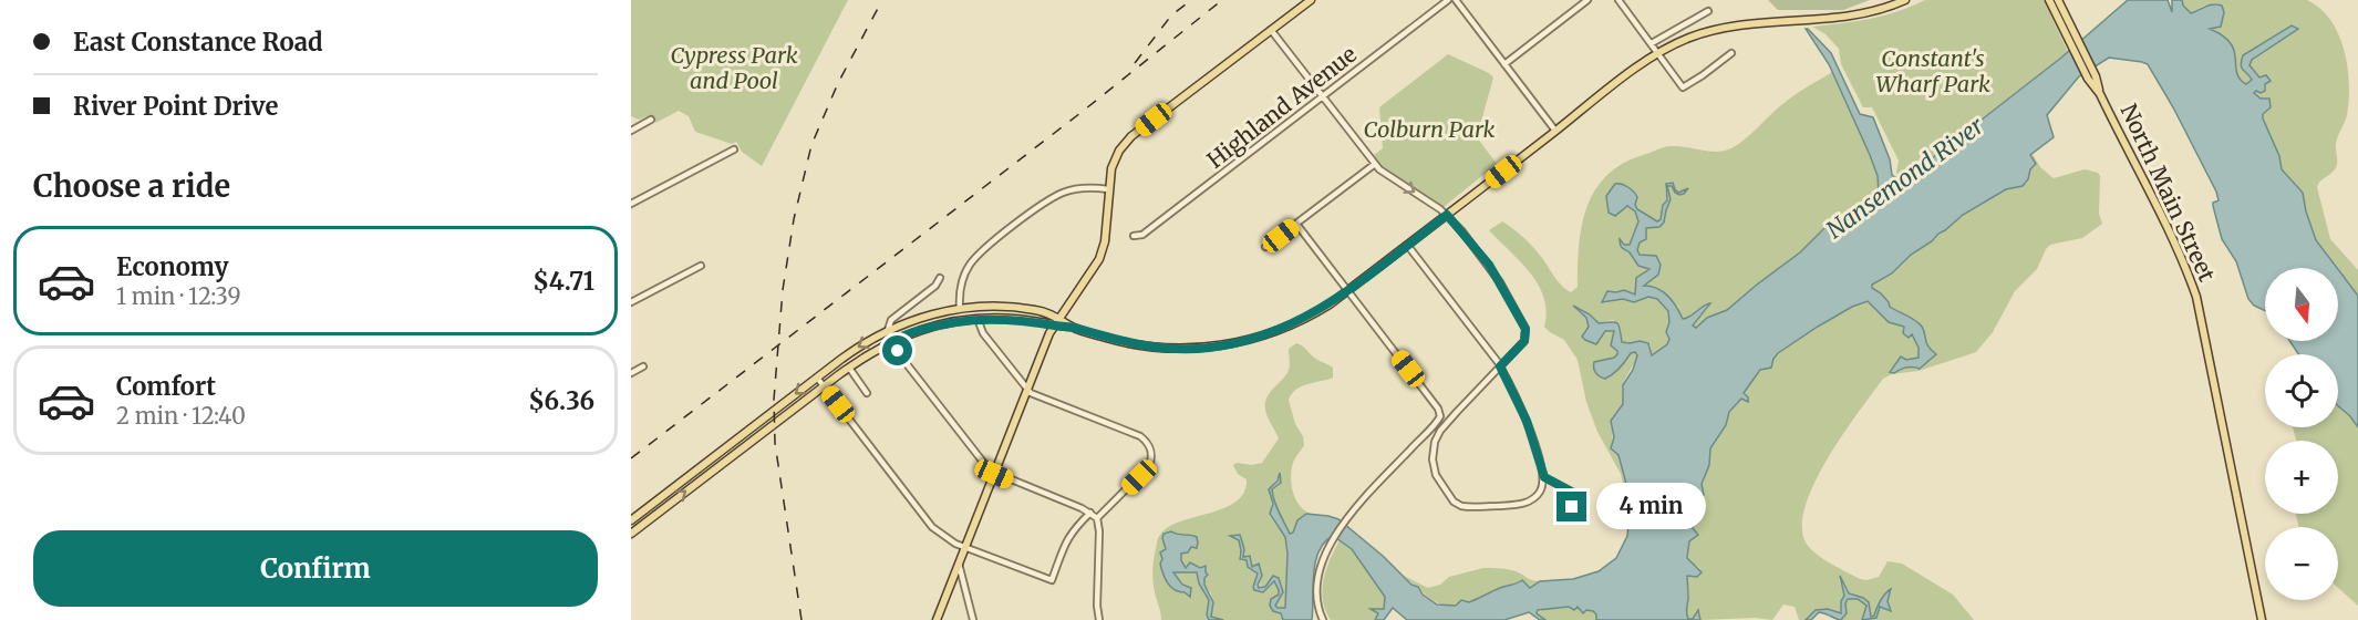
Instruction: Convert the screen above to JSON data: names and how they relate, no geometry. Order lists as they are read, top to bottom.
{
  "streets": {
    "main road": ["North Main Street"],
    "street": ["Highland Avenue"]
  },
  "water": ["Nansemond River"],
  "parks": ["Cypress Park and Pool", "Constant's Wharf Park", "Colburn Park"],
  "north": "bottom",
  "page": {
    "banner": ["East Constance Road", "River Point Drive"],
    "heading": "Choose a ride",
    "list": [
      {
        "name": "Economy",
        "note": "1 min · 12:39",
        "value": "$4.71"
      },
      {
        "name": "Comfort",
        "note": "2 min · 12:40",
        "value": "$6.36"
      }
    ],
    "map_buttons": ["+", "−"],
    "bubble": "4 min",
    "buttons": "Confirm"
  }
}
